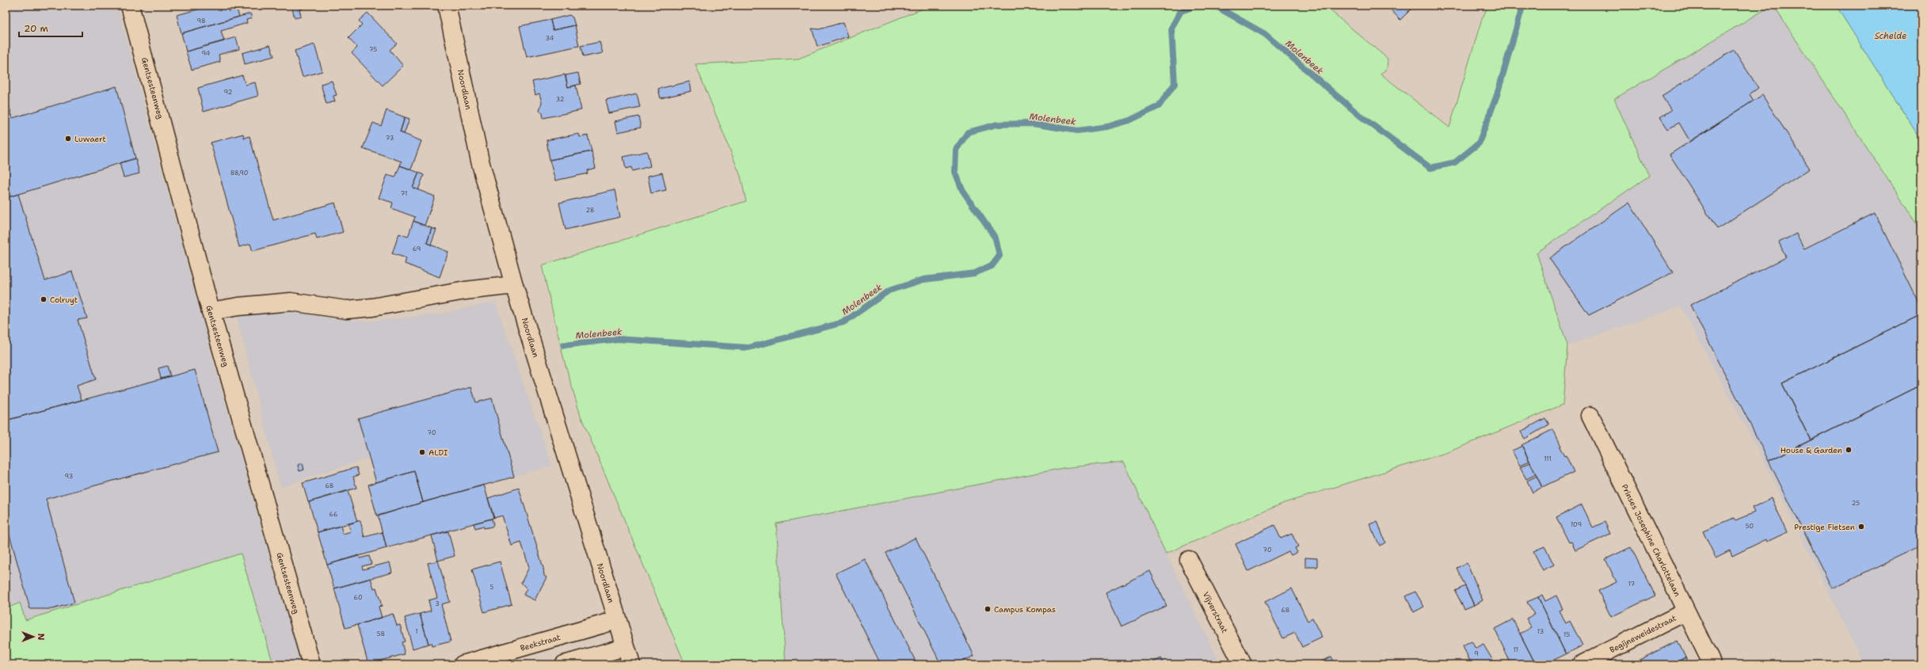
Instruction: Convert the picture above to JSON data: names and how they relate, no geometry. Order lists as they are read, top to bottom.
{
  "streets": {
    "street": [
      "Gentsesteenweg",
      "Noordlaan",
      "Prinses Josephine Charlottelaan",
      "Vijverstraat",
      "Begijneweidestraat",
      "Beekstraat"
    ]
  },
  "crossings": [
    ["Noordlaan", "Beekstraat"],
    ["Prinses Josephine Charlottelaan", "Begijneweidestraat"]
  ],
  "water": ["Schelde", "Molenbeek"],
  "places": [
    "Luwaert",
    "Colruyt",
    "House & Garden",
    "ALDI",
    "Prestige Fietsen",
    "Campus Kompas"
  ],
  "house_numbers": [
    "98",
    "34",
    "75",
    "94",
    "92",
    "32",
    "73",
    "88,90",
    "71",
    "28",
    "69",
    "70",
    "111",
    "93",
    "68",
    "25",
    "66",
    "109",
    "50",
    "70",
    "17",
    "5",
    "60",
    "3",
    "68",
    "1",
    "13",
    "58",
    "15",
    "11",
    "9"
  ],
  "scale_bar": "20 m",
  "north": "right"
}
